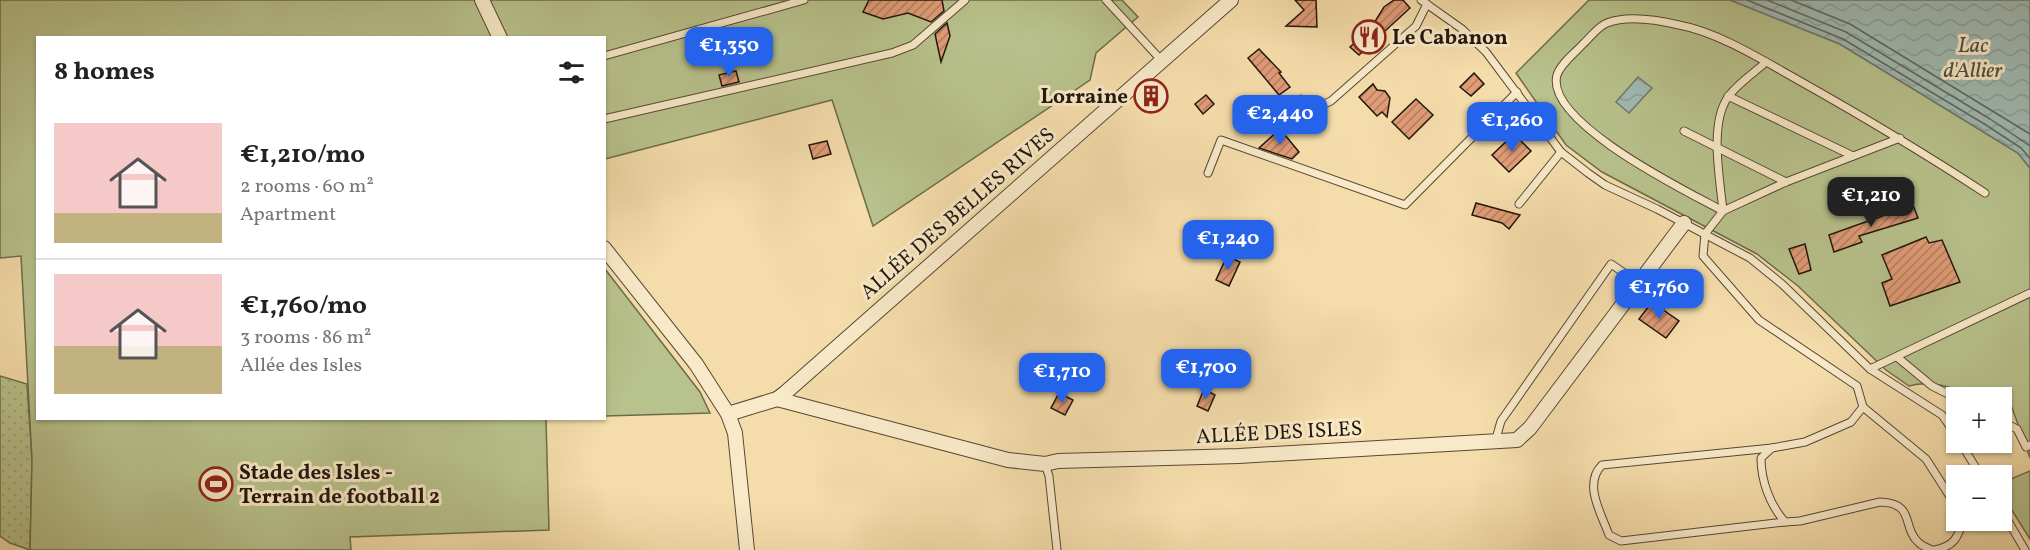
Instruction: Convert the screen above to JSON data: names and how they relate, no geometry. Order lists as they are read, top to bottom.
{
  "streets": {
    "street": ["ALLÉE DES BELLES RIVES", "ALLÉE DES ISLES"]
  },
  "crossings": [
    ["ALLÉE DES BELLES RIVES", "ALLÉE DES ISLES"]
  ],
  "water": ["Lac d'Allier"],
  "places": {
    "restaurant": ["Le Cabanon"],
    "building": ["Lorraine"],
    "sports": ["Stade des Isles - Terrain de football 2"]
  },
  "page": {
    "price": [
      "€1,350",
      "€2,440",
      "€1,260",
      "€1,210",
      "€1,240",
      "€1,760",
      "€1,700",
      "€1,710"
    ],
    "heading": "8 homes",
    "list": [
      {
        "name": "€1,210/mo",
        "note": "2 rooms · 60 m² · Apartment"
      },
      {
        "name": "€1,760/mo",
        "note": "3 rooms · 86 m² · Allée des Isles"
      }
    ],
    "map_buttons": ["+", "−"]
  }
}
